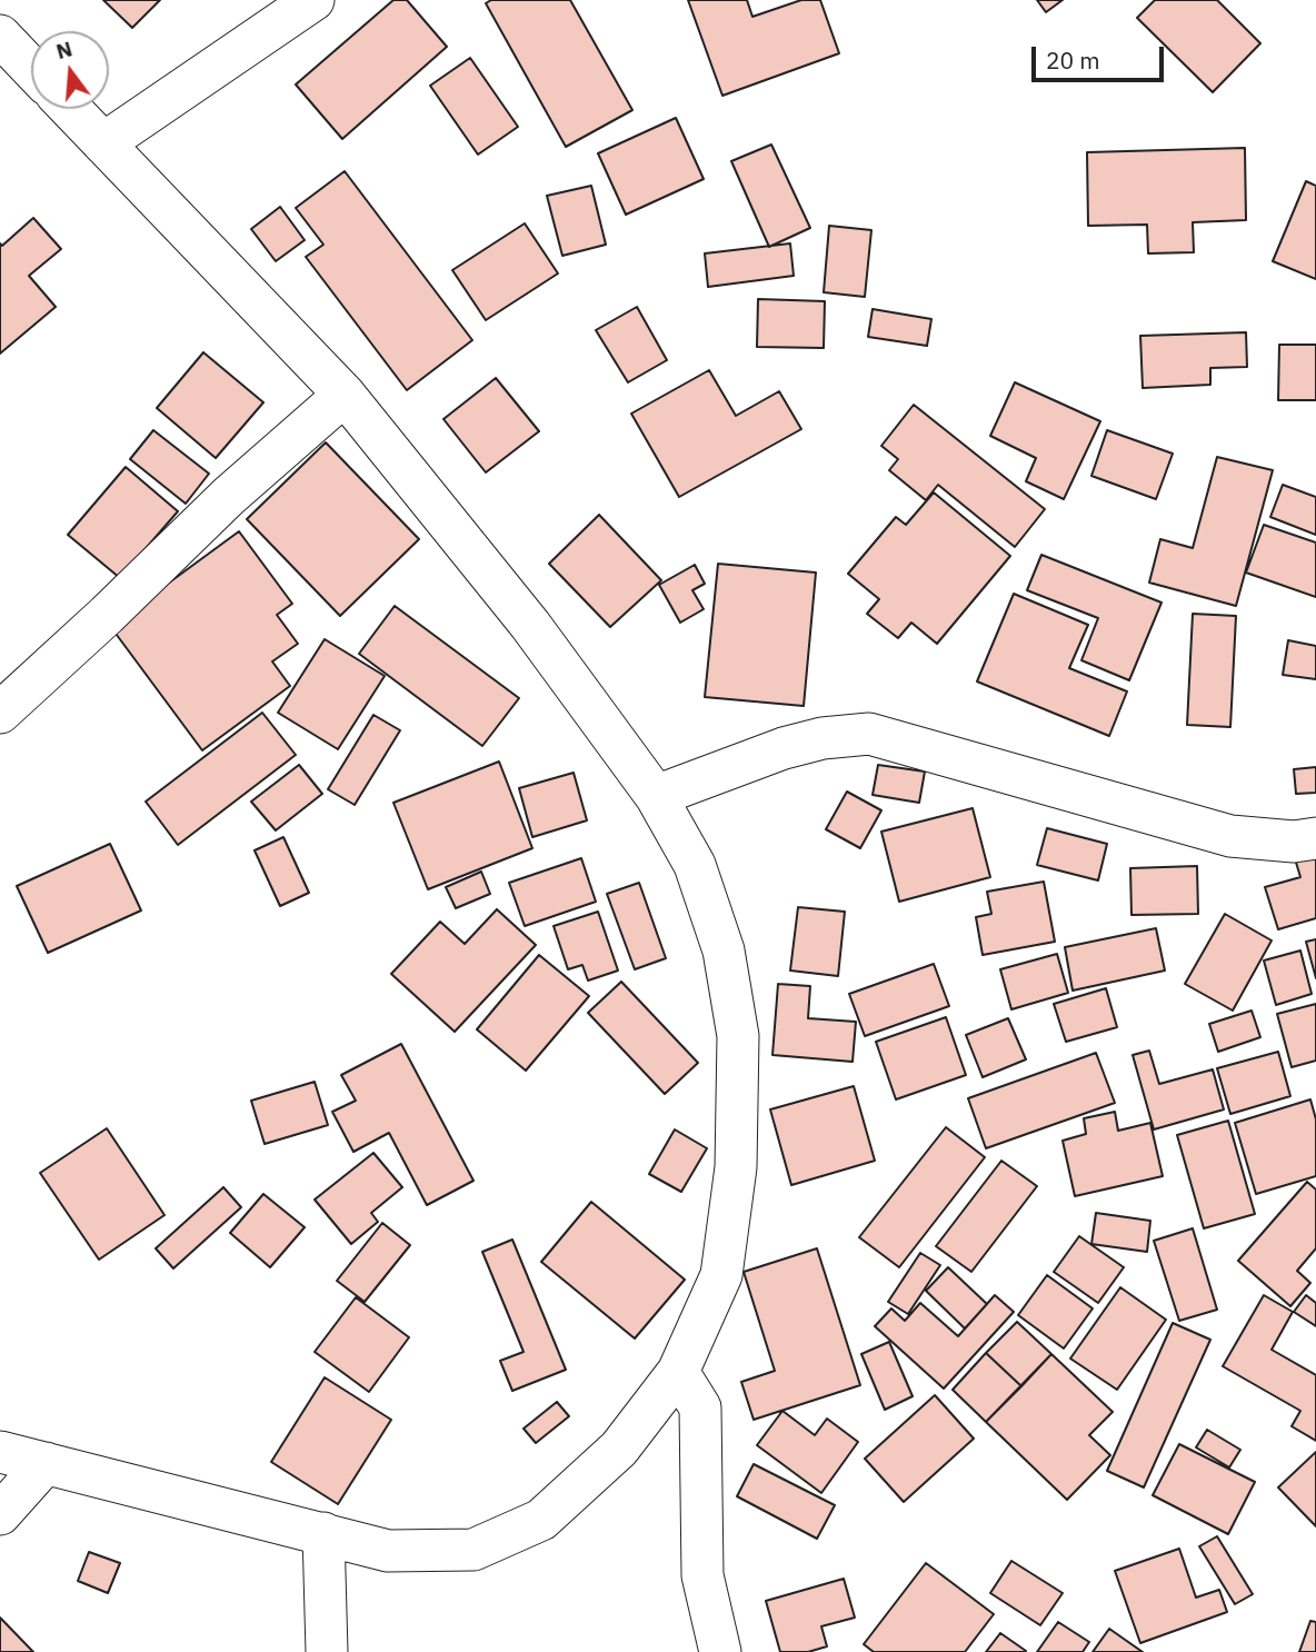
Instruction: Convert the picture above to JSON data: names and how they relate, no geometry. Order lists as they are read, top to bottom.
{
  "scale_bar": "20 m",
  "north": "top"
}
